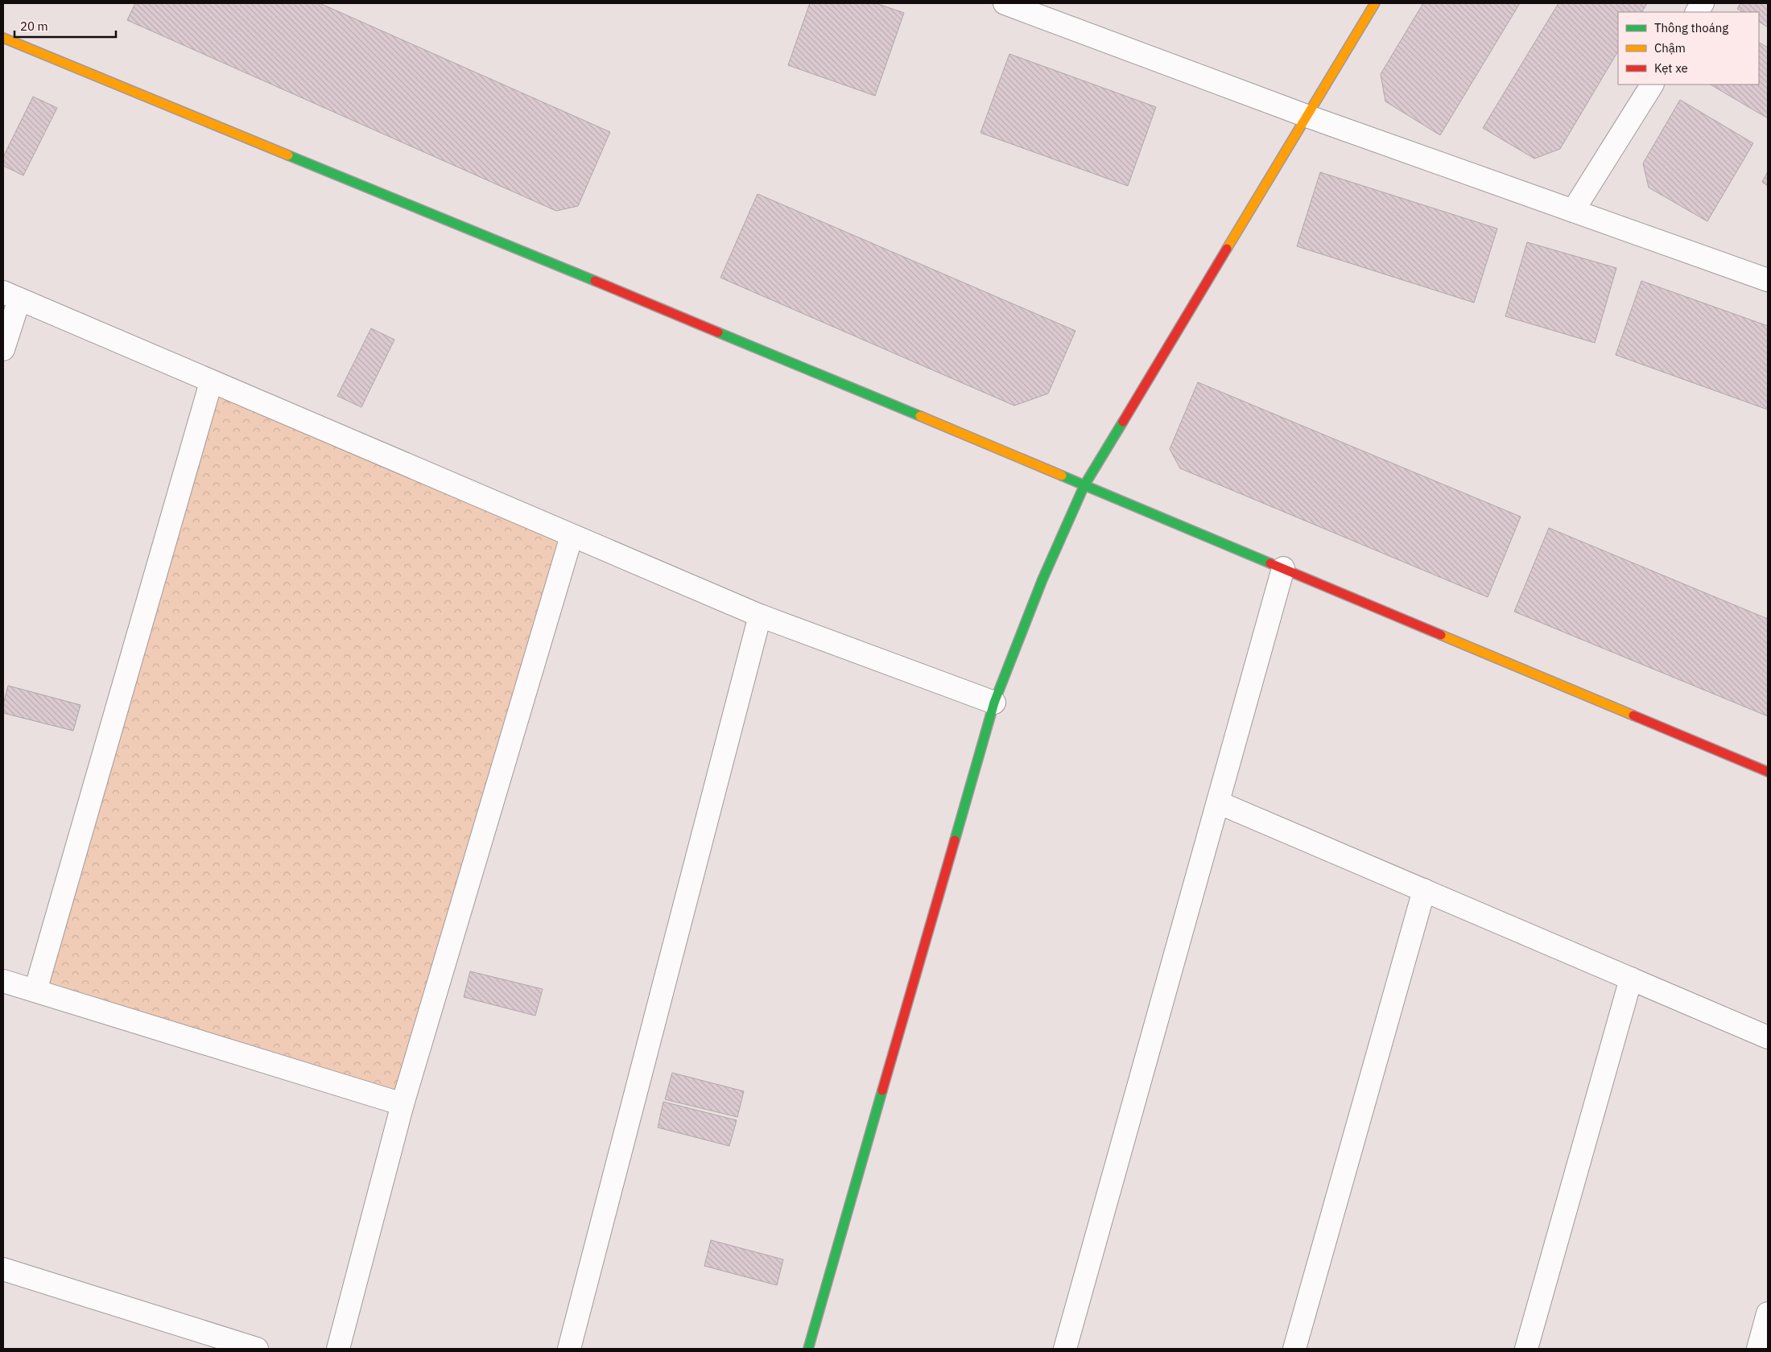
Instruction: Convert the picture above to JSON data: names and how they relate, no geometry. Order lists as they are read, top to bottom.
{
  "legend": ["Thông thoáng", "Chậm", "Kẹt xe"],
  "scale_bar": "20 m"
}
